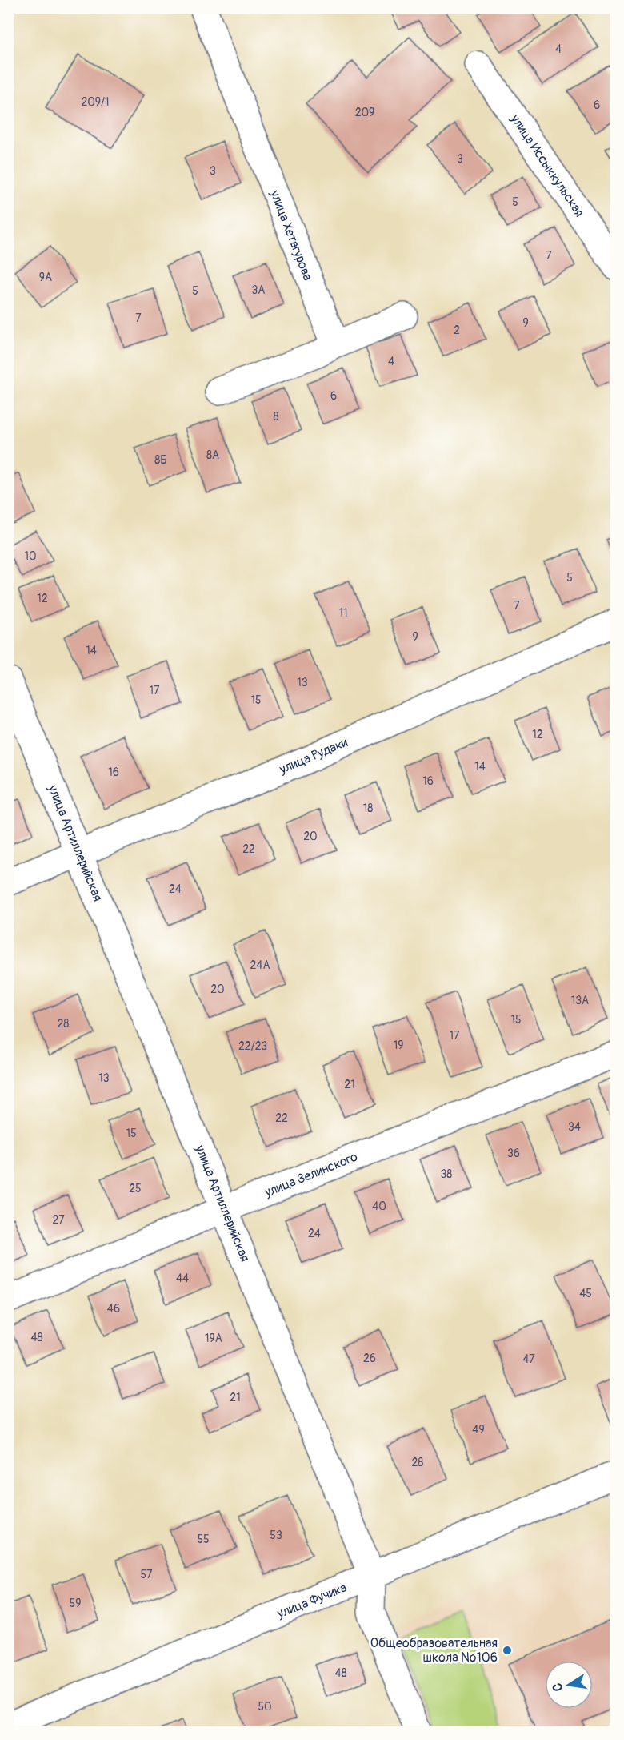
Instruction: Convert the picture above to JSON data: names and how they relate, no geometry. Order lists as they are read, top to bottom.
{
  "streets": {
    "street": [
      "улица Иссыккульская",
      "улица Хетагурова",
      "улица Рудаки",
      "улица Артиллерийская",
      "улица Зелинского",
      "улица Фучика"
    ]
  },
  "crossings": [
    ["улица Рудаки", "улица Артиллерийская"],
    ["улица Артиллерийская", "улица Зелинского"],
    ["улица Артиллерийская", "улица Фучика"]
  ],
  "places": ["Общеобразовательная школа №106"],
  "house_numbers": [
    "4",
    "209/1",
    "6",
    "209",
    "3",
    "3",
    "5",
    "7",
    "9А",
    "3А",
    "5",
    "7",
    "9",
    "2",
    "4",
    "6",
    "8",
    "8А",
    "8Б",
    "10",
    "5",
    "12",
    "7",
    "11",
    "9",
    "14",
    "13",
    "17",
    "15",
    "12",
    "14",
    "16",
    "16",
    "18",
    "20",
    "22",
    "24",
    "24А",
    "20",
    "13А",
    "15",
    "28",
    "17",
    "19",
    "22/23",
    "13",
    "21",
    "22",
    "34",
    "15",
    "36",
    "38",
    "25",
    "40",
    "27",
    "24",
    "44",
    "45",
    "46",
    "48",
    "19А",
    "26",
    "47",
    "21",
    "49",
    "28",
    "53",
    "55",
    "57",
    "59",
    "48",
    "50"
  ],
  "north": "left"
}
